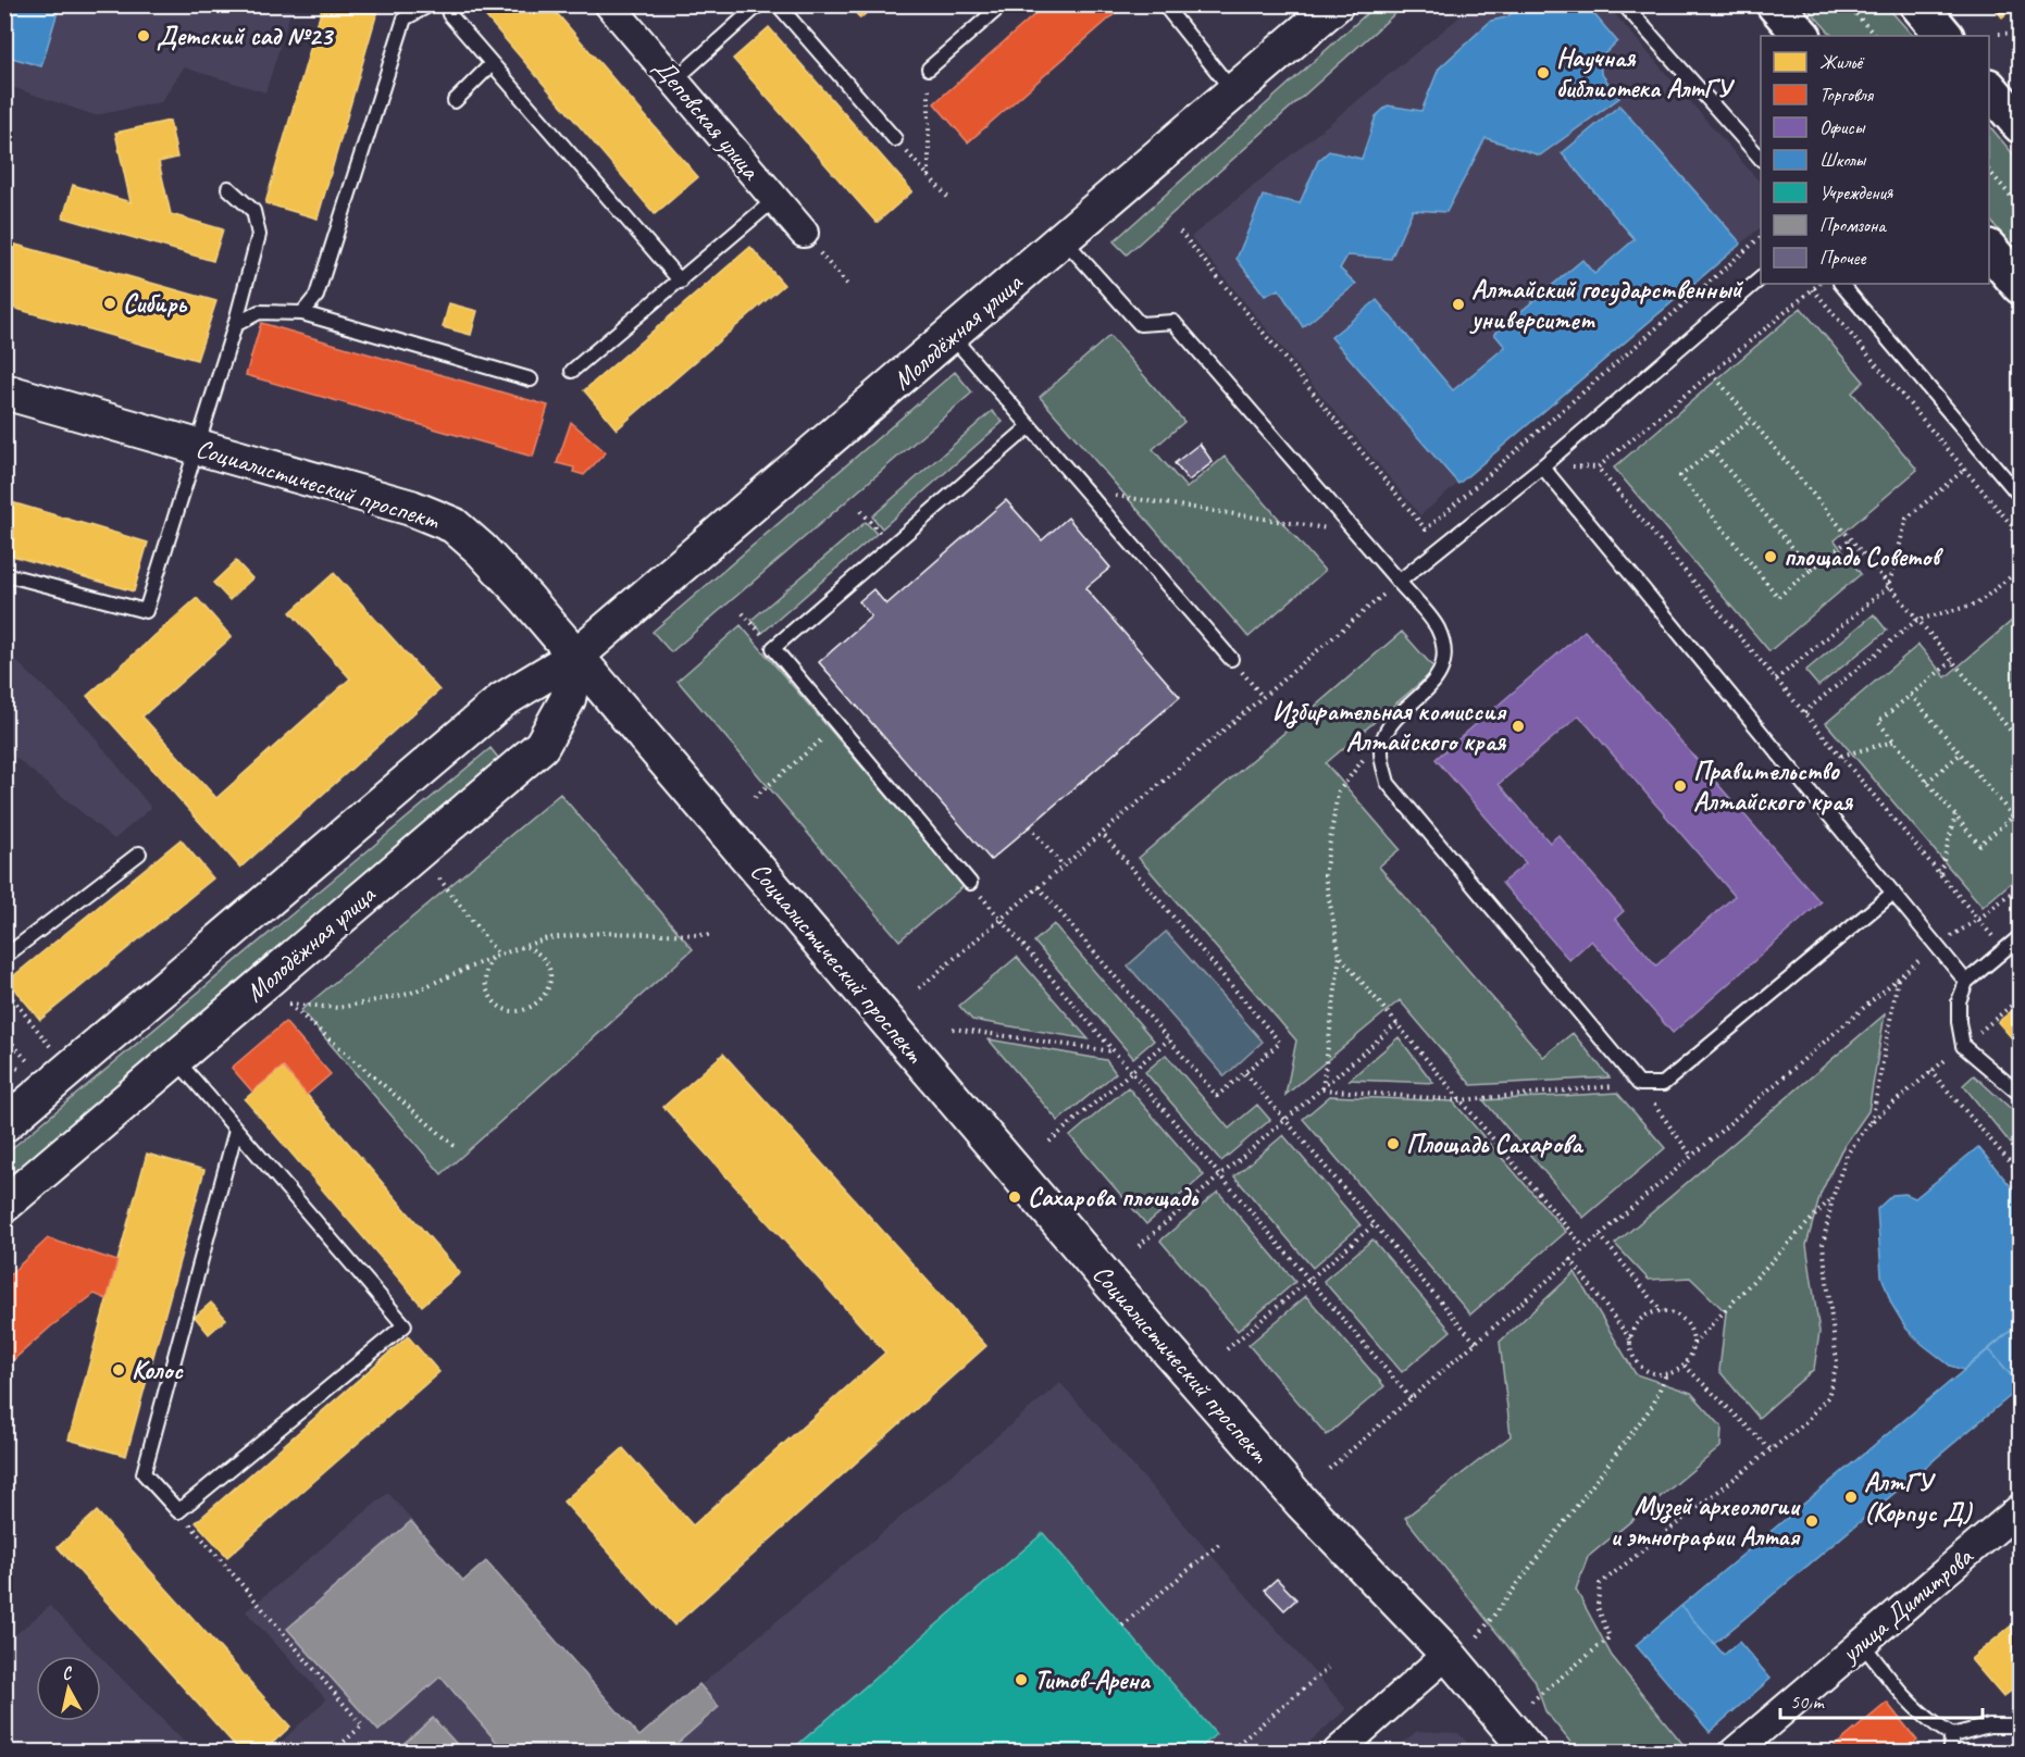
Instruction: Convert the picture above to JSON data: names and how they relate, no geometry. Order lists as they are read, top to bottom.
{
  "streets": {
    "street": [
      "Деповская улица",
      "Молодёжная улица",
      "Социалистический проспект",
      "улица Димитрова"
    ]
  },
  "crossings": [
    ["Молодёжная улица", "Социалистический проспект"]
  ],
  "places": [
    "Детский сад №23",
    "Научная библиотека АлтГУ",
    "Сибирь",
    "Алтайский государственный университет",
    "площадь Советов",
    "Избирательная комиссия Алтайского края",
    "Правительство Алтайского края",
    "Площадь Сахарова",
    "Сахарова площадь",
    "Колос",
    "АлтГУ (Корпус Д)",
    "Музей археологии и этнографии Алтая",
    "Титов-Арена"
  ],
  "legend": [
    "Жильё",
    "Торговля",
    "Офисы",
    "Школы",
    "Учреждения",
    "Промзона",
    "Прочее"
  ],
  "scale_bar": "50 m",
  "north": "top"
}
